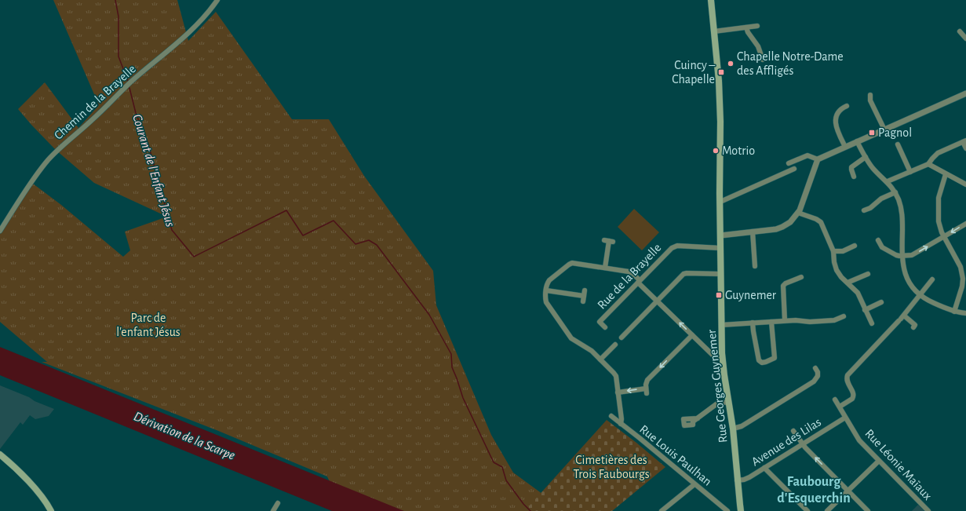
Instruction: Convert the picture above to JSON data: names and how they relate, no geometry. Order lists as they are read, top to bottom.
{
  "streets": {
    "main road": ["Rue Georges Guynemer"],
    "street": [
      "Chemin de la Brayelle",
      "Rue de la Brayelle",
      "Avenue des Lilas",
      "Rue Louis Paulhan",
      "Rue Léonie Maïaux"
    ]
  },
  "crossings": [
    ["Rue de la Brayelle", "Rue Georges Guynemer"],
    ["Rue Georges Guynemer", "Avenue des Lilas"],
    ["Avenue des Lilas", "Rue Léonie Maïaux"]
  ],
  "districts": ["Faubourg d'Esquerchin"],
  "water": ["Courant de l'Enfant Jésus", "Dérivation de la Scarpe"],
  "parks": ["Parc de l'enfant Jésus", "Cimetières des Trois Faubourgs"],
  "places": {
    "other": ["Chapelle Notre-Dame des Affligés", "Motrio"],
    "transit": ["Cuincy – Chapelle", "Pagnol", "Guynemer"]
  }
}
